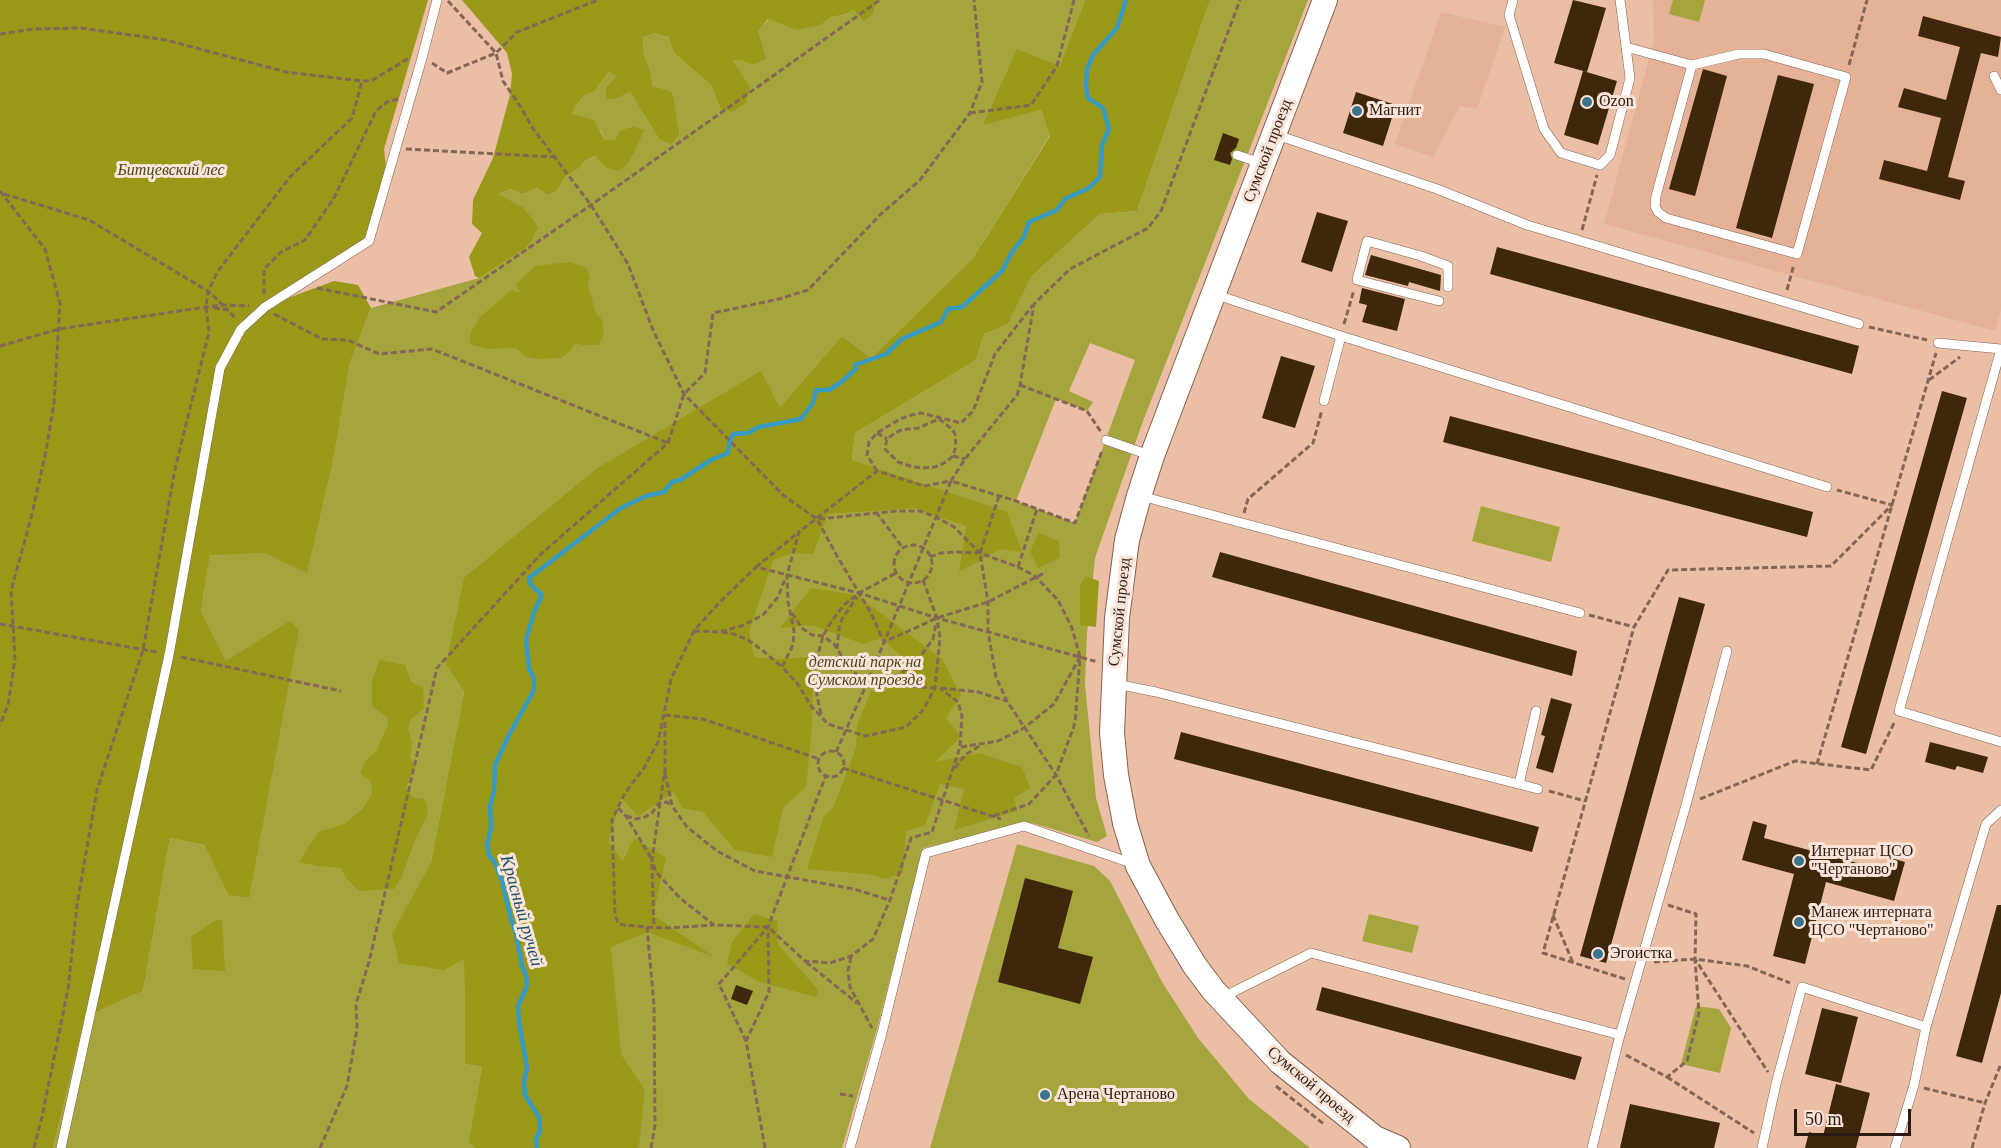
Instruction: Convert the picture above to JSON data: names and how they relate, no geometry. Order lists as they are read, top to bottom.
{
  "streets": {
    "street": ["Сумской проезд"]
  },
  "water": ["Красный ручей"],
  "parks": ["Битцевский лес", "детский парк на Сумском проезде"],
  "places": [
    "Ozon",
    "Магнит",
    "Интернат ЦСО \"Чертаново\"",
    "Манеж интерната ЦСО \"Чертаново\"",
    "Эгоистка",
    "Арена Чертаново"
  ],
  "scale_bar": "50 m"
}
